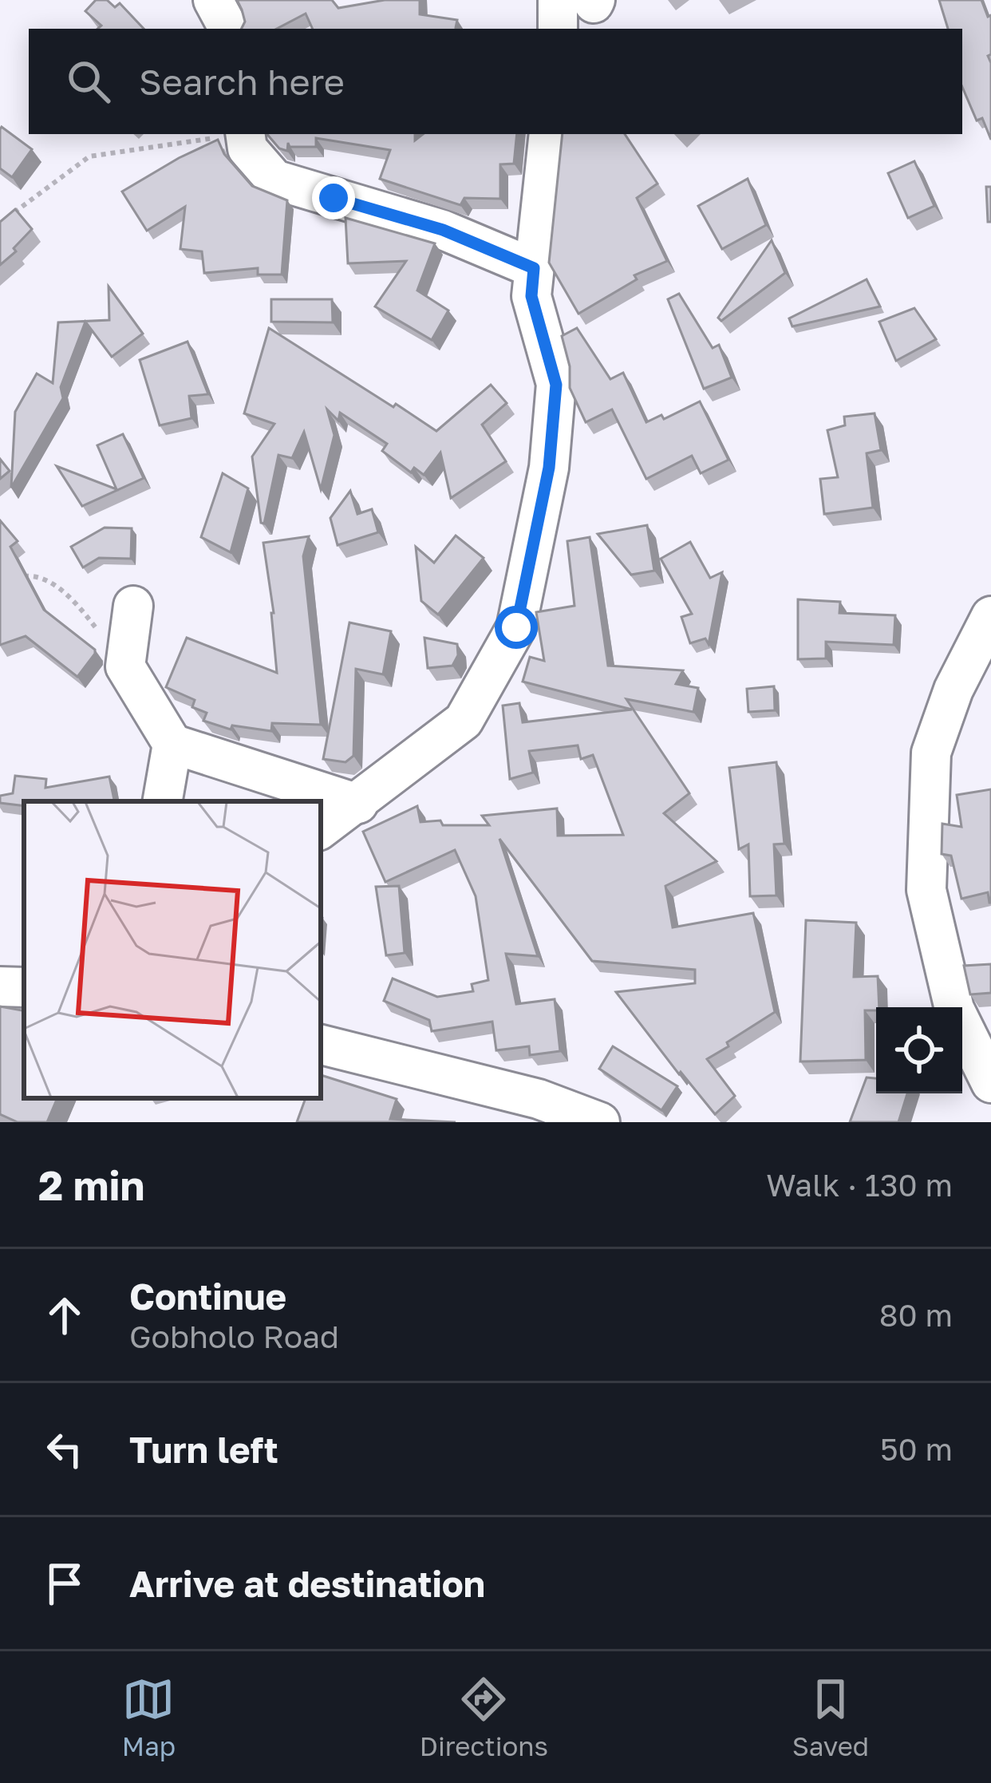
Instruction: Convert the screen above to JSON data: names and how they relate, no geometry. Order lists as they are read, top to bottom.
{
  "page": {
    "search": "Search here",
    "heading": ["2 min", "Walk · 130 m"],
    "list": [
      ["Continue", "Gobholo Road", "80 m"],
      ["Turn left", "50 m"],
      "Arrive at destination"
    ],
    "nav": ["Map", "Directions", "Saved"]
  }
}
